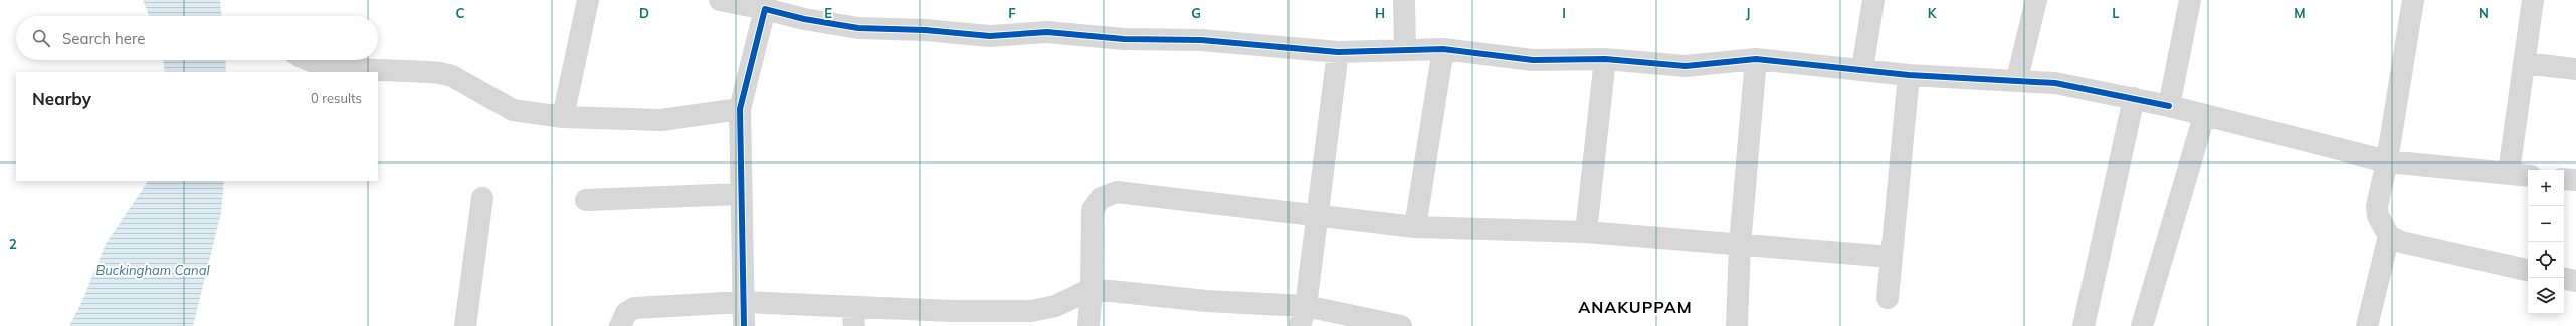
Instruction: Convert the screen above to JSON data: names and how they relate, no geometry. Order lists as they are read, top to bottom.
{
  "districts": ["ANAKUPPAM"],
  "water": ["Buckingham Canal"],
  "page": {
    "search": "Search here",
    "heading": ["Nearby", "0 results"],
    "map_buttons": ["+", "−"]
  },
  "grid": {
    "columns": [
      "C",
      "D",
      "E",
      "F",
      "G",
      "H",
      "I",
      "J",
      "K",
      "L",
      "M",
      "N"
    ],
    "rows": ["2"]
  }
}
